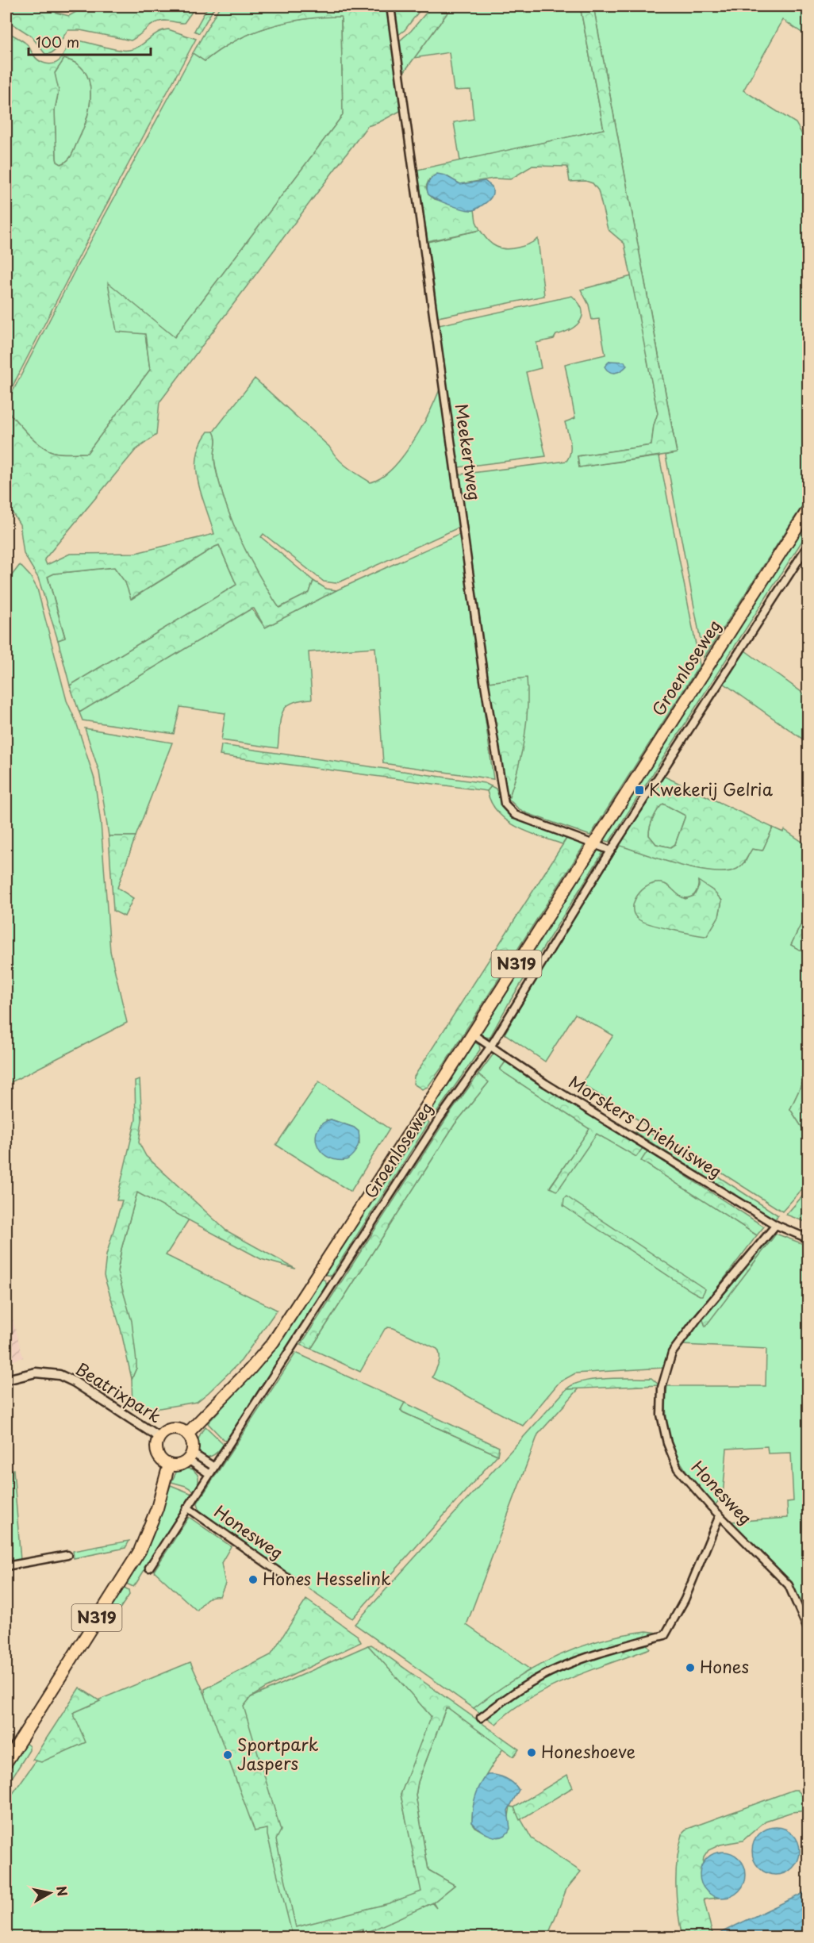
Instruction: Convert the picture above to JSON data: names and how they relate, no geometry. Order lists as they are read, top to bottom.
{
  "streets": {
    "main road": ["Groenloseweg", "N319"],
    "street": [
      "Meekertweg",
      "Morskers Driehuisweg",
      "Beatrixpark",
      "Honesweg"
    ]
  },
  "crossings": [
    ["Meekertweg", "Groenloseweg"],
    ["Groenloseweg", "N319"],
    ["Groenloseweg", "Morskers Driehuisweg"],
    ["Groenloseweg", "Beatrixpark"],
    ["Groenloseweg", "Honesweg"],
    ["N319", "Beatrixpark"],
    ["Morskers Driehuisweg", "Honesweg"]
  ],
  "places": {
    "transit": ["Kwekerij Gelria"],
    "other": [
      "Hones Hesselink",
      "Hones",
      "Honeshoeve",
      "Sportpark Jaspers"
    ]
  },
  "scale_bar": "100 m",
  "north": "right"
}
